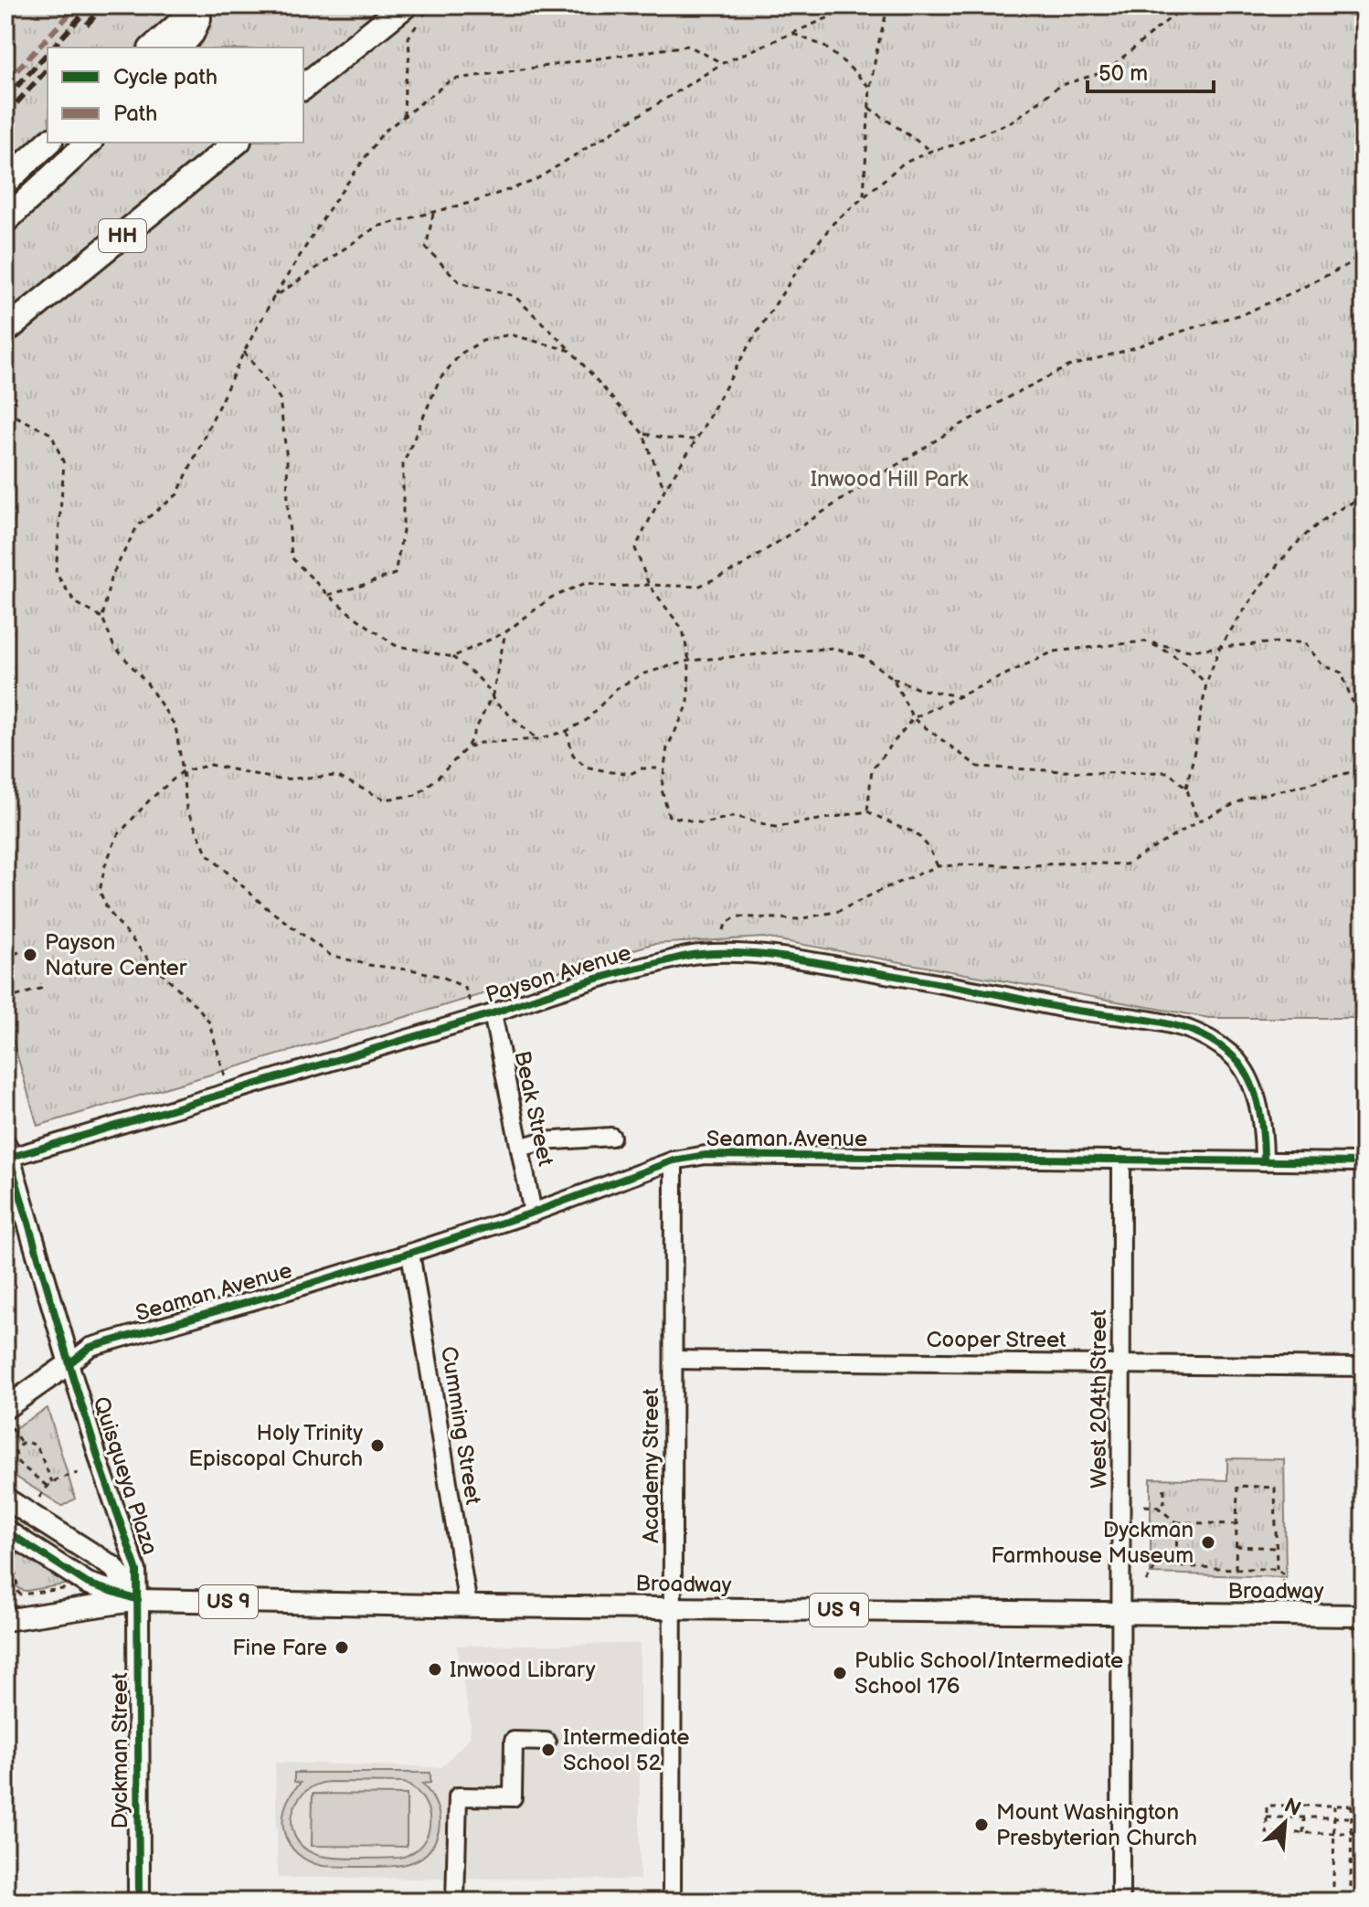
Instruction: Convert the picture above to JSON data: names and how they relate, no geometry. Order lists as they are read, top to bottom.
{
  "streets": {
    "highway": ["HH"],
    "main road": [
      "Seaman Avenue",
      "Broadway",
      "US 9",
      "Dyckman Street"
    ],
    "street": [
      "Payson Avenue",
      "Beak Street",
      "Cooper Street",
      "West 204th Street",
      "Cumming Street",
      "Academy Street",
      "Quisqueya Plaza"
    ]
  },
  "crossings": [
    ["Payson Avenue", "Beak Street"],
    ["Payson Avenue", "Seaman Avenue"],
    ["Beak Street", "Seaman Avenue"],
    ["Seaman Avenue", "West 204th Street"],
    ["Seaman Avenue", "Cumming Street"],
    ["Seaman Avenue", "Academy Street"],
    ["Seaman Avenue", "Quisqueya Plaza"],
    ["Cooper Street", "West 204th Street"],
    ["Cooper Street", "Academy Street"],
    ["West 204th Street", "Broadway"],
    ["Cumming Street", "Broadway"],
    ["Academy Street", "Broadway"],
    ["Quisqueya Plaza", "Broadway"],
    ["Quisqueya Plaza", "Dyckman Street"],
    ["Broadway", "Dyckman Street"]
  ],
  "parks": ["Inwood Hill Park"],
  "places": [
    "Payson Nature Center",
    "Holy Trinity Episcopal Church",
    "Dyckman Farmhouse Museum",
    "Fine Fare",
    "Inwood Library",
    "Public School/Intermediate School 176",
    "Intermediate School 52",
    "Mount Washington Presbyterian Church"
  ],
  "legend": ["Cycle path", "Path"],
  "scale_bar": "50 m",
  "north": "top right"
}
